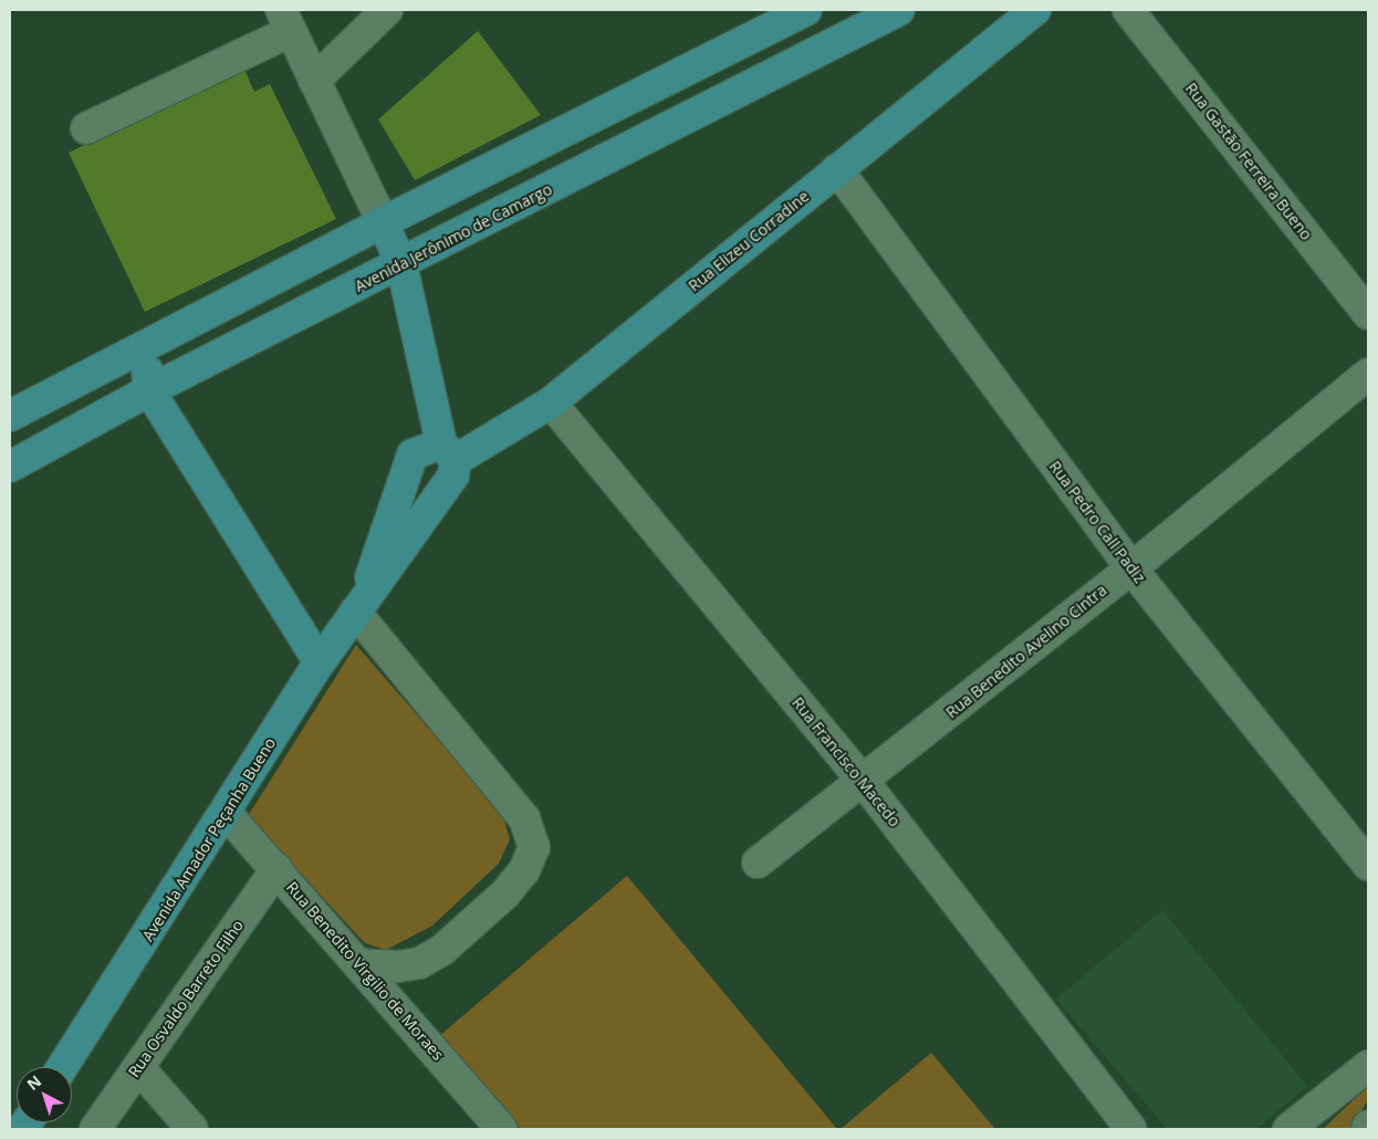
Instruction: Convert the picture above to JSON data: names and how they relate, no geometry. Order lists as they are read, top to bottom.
{
  "streets": {
    "main road": ["Avenida Jerônimo de Camargo", "Rua Elizeu Corradine", "Avenida Amador Peçanha Bueno"],
    "street": [
      "Rua Gastão Ferreira Bueno",
      "Rua Pedro Call Padiz",
      "Rua Benedito Avelino Cintra",
      "Rua Francisco Macedo",
      "Rua Benedito Virgilio de Moraes",
      "Rua Osvaldo Barreto Filho"
    ]
  },
  "crossings": [
    ["Avenida Jerônimo de Camargo", "Avenida Amador Peçanha Bueno"],
    ["Rua Elizeu Corradine", "Rua Pedro Call Padiz"],
    ["Rua Elizeu Corradine", "Rua Francisco Macedo"],
    ["Rua Elizeu Corradine", "Avenida Amador Peçanha Bueno"],
    ["Rua Pedro Call Padiz", "Rua Benedito Avelino Cintra"],
    ["Rua Benedito Avelino Cintra", "Rua Francisco Macedo"],
    ["Avenida Amador Peçanha Bueno", "Rua Benedito Virgilio de Moraes"],
    ["Rua Benedito Virgilio de Moraes", "Rua Osvaldo Barreto Filho"]
  ],
  "north": "top left"
}
